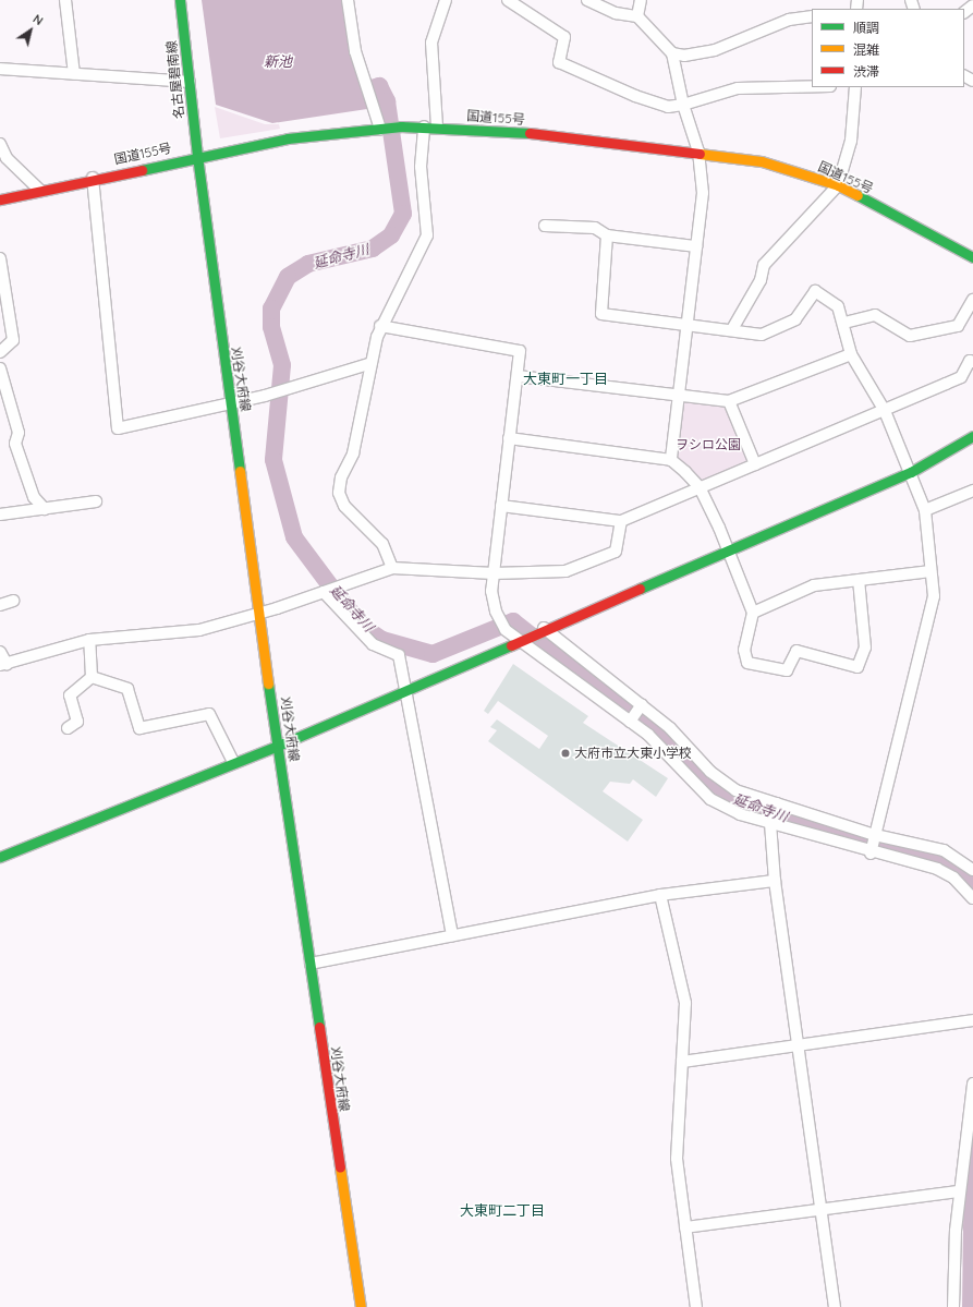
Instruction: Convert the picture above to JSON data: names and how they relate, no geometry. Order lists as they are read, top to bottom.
{
  "streets": {
    "main road": ["名古屋碧南線", "国道155号", "刈谷大府線"]
  },
  "crossings": [
    ["名古屋碧南線", "国道155号"],
    ["名古屋碧南線", "刈谷大府線"],
    ["国道155号", "刈谷大府線"]
  ],
  "districts": ["大東町一丁目", "大東町二丁目"],
  "water": ["新池", "延命寺川"],
  "parks": ["ヲシロ公園"],
  "places": ["大府市立大東小学校"],
  "legend": ["順調", "混雑", "渋滞"],
  "north": "top right"
}
